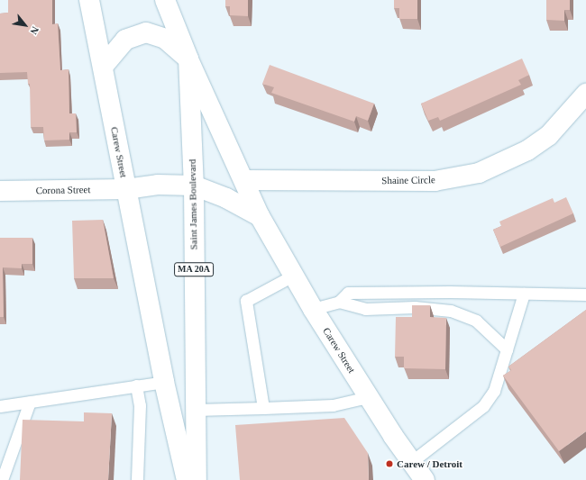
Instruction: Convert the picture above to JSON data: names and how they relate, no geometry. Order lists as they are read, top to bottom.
{
  "streets": {
    "main road": [
      "Carew Street",
      "Shaine Circle",
      "Corona Street",
      "Saint James Boulevard",
      "MA 20A"
    ]
  },
  "crossings": [
    ["Carew Street", "Shaine Circle"],
    ["Carew Street", "Corona Street"],
    ["Carew Street", "Saint James Boulevard"]
  ],
  "places": ["Carew / Detroit"],
  "north": "bottom right"
}
